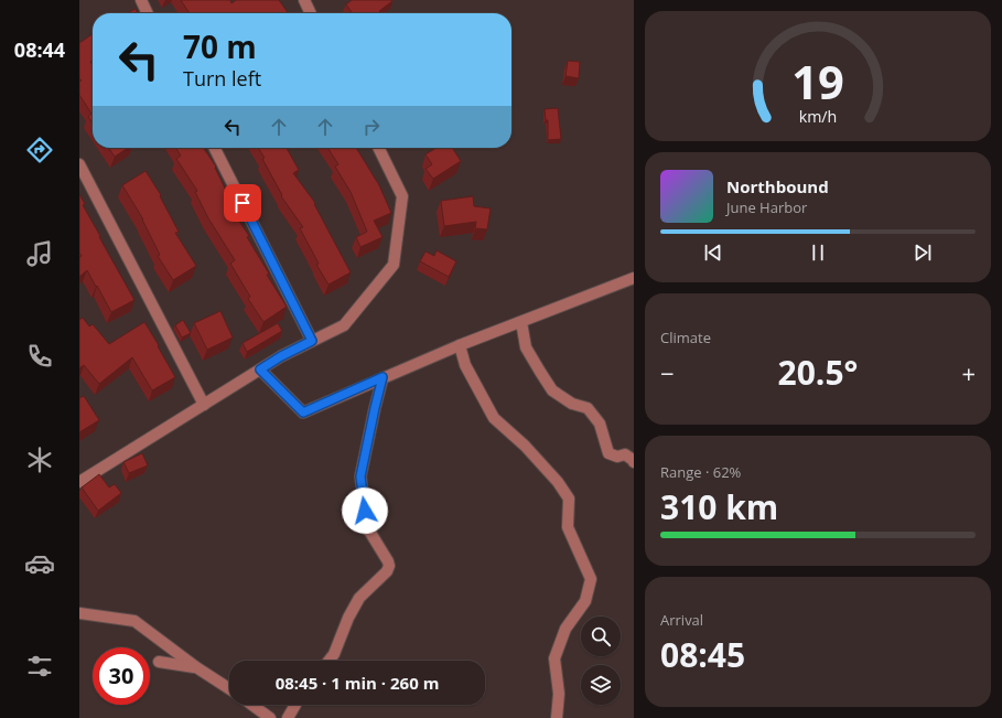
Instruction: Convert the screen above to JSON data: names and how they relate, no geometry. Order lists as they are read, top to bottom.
{
  "page": {
    "tabs": "08:44",
    "turn": ["70 m", "Turn left"],
    "song": ["Northbound", "June Harbor"],
    "tile": [
      "Climate",
      ["Range · 62%", "310 km"],
      ["Arrival", "08:45"]
    ],
    "heat": ["−", "20.5°", "+"],
    "limit": "30",
    "trip": "08:45 · 1 min · 260 m",
    "gauge": ["19", "km/h"]
  }
}
